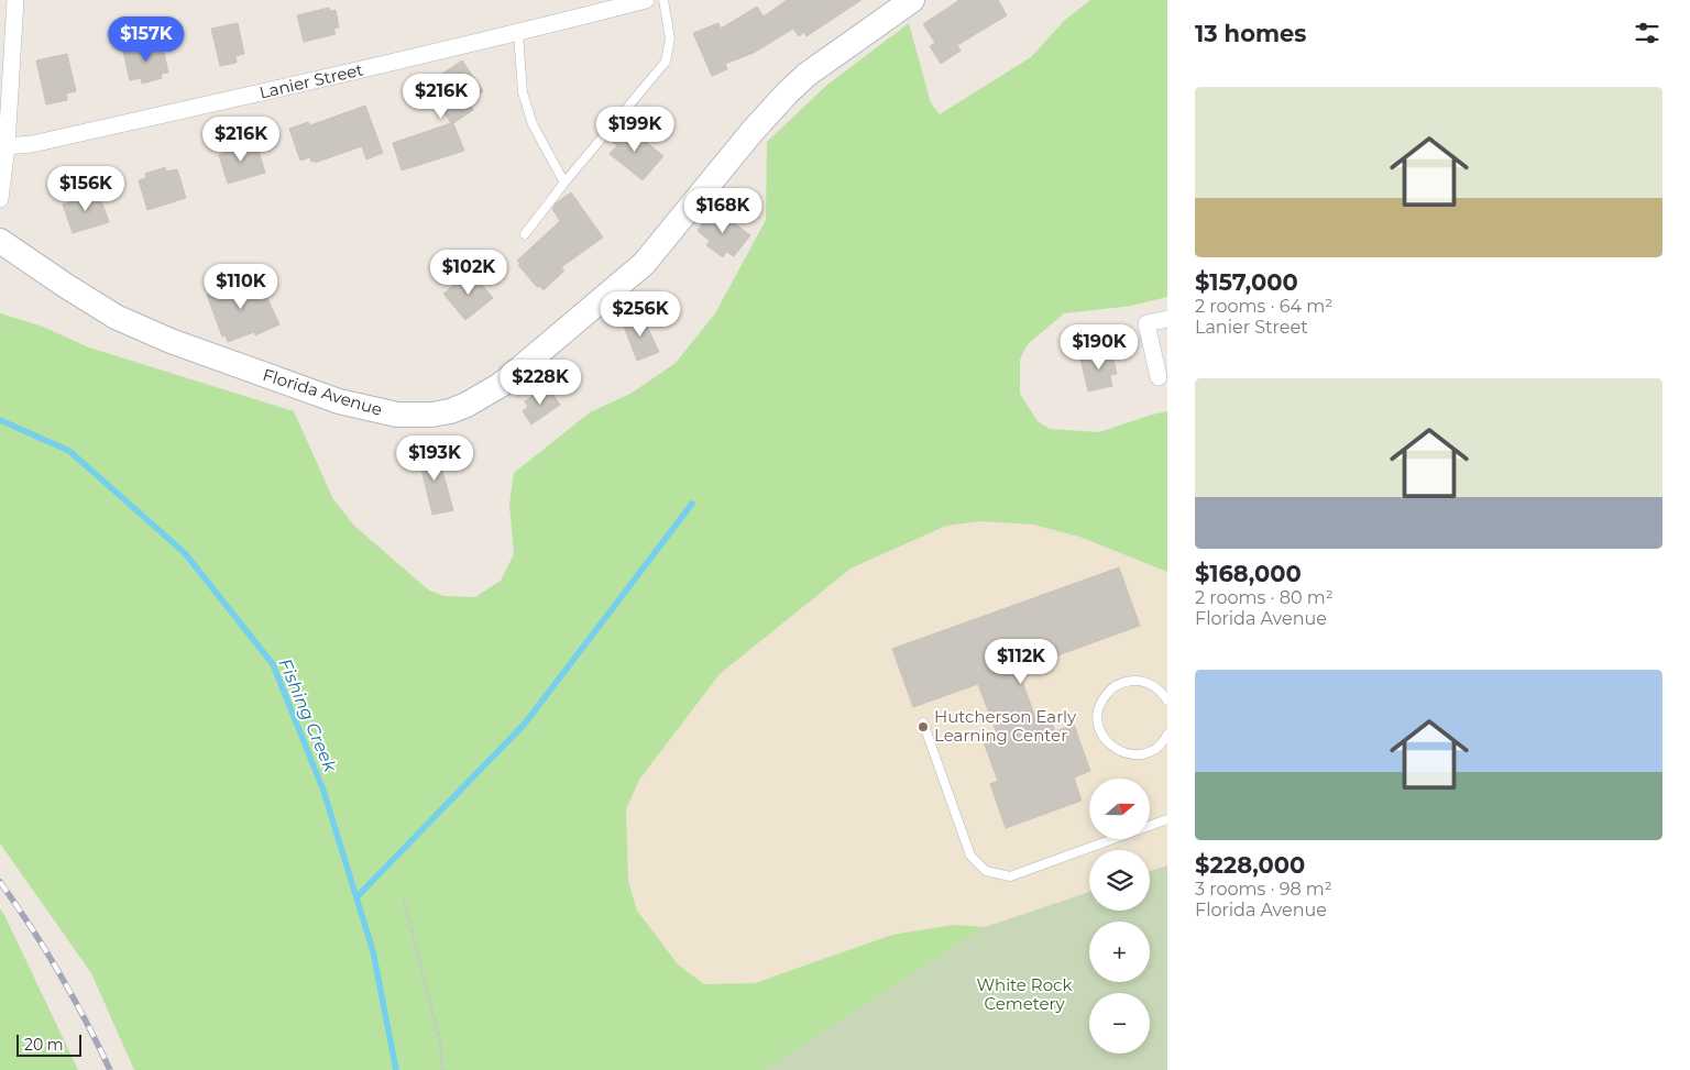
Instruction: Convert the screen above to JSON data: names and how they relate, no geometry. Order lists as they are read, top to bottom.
{
  "streets": {
    "main road": ["Florida Avenue"],
    "street": ["Lanier Street"]
  },
  "water": ["Fishing Creek"],
  "parks": ["White Rock Cemetery"],
  "places": ["Hutcherson Early Learning Center"],
  "scale_bar": "20 m",
  "north": "right",
  "page": {
    "heading": "13 homes",
    "price": [
      "$157K",
      "$216K",
      "$199K",
      "$216K",
      "$156K",
      "$168K",
      "$102K",
      "$110K",
      "$256K",
      "$190K",
      "$228K",
      "$193K",
      "$112K"
    ],
    "list": [
      {
        "name": "$157,000",
        "note": "2 rooms · 64 m² · Lanier Street"
      },
      {
        "name": "$168,000",
        "note": "2 rooms · 80 m² · Florida Avenue"
      },
      {
        "name": "$228,000",
        "note": "3 rooms · 98 m² · Florida Avenue"
      }
    ],
    "map_buttons": ["+", "−"],
    "scale": "20 m"
  }
}
